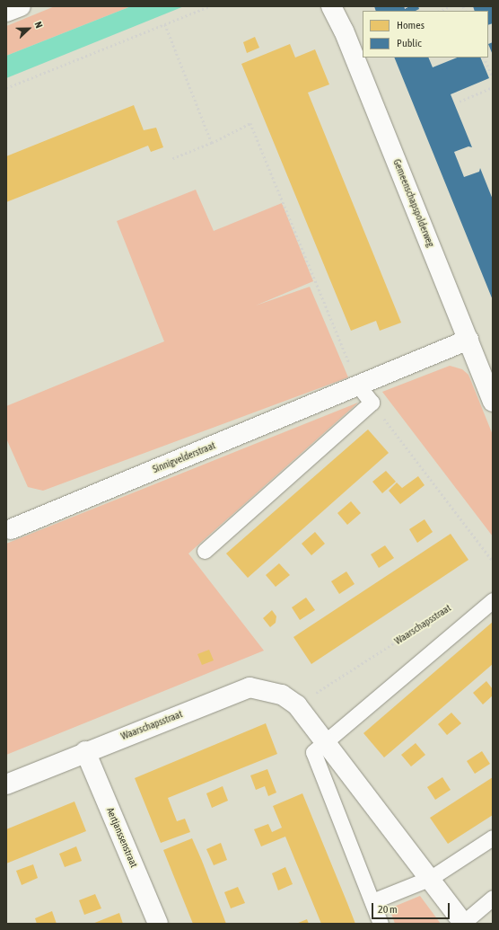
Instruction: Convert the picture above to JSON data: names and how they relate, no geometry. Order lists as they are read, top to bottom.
{
  "streets": {
    "street": [
      "Gemeenschapspolderweg",
      "Sinnigvelderstraat",
      "Waarschapsstraat",
      "Aertjanssenstraat"
    ]
  },
  "crossings": [
    ["Gemeenschapspolderweg", "Sinnigvelderstraat"],
    ["Waarschapsstraat", "Aertjanssenstraat"]
  ],
  "legend": ["Homes", "Public"],
  "scale_bar": "20 m",
  "north": "right"
}
